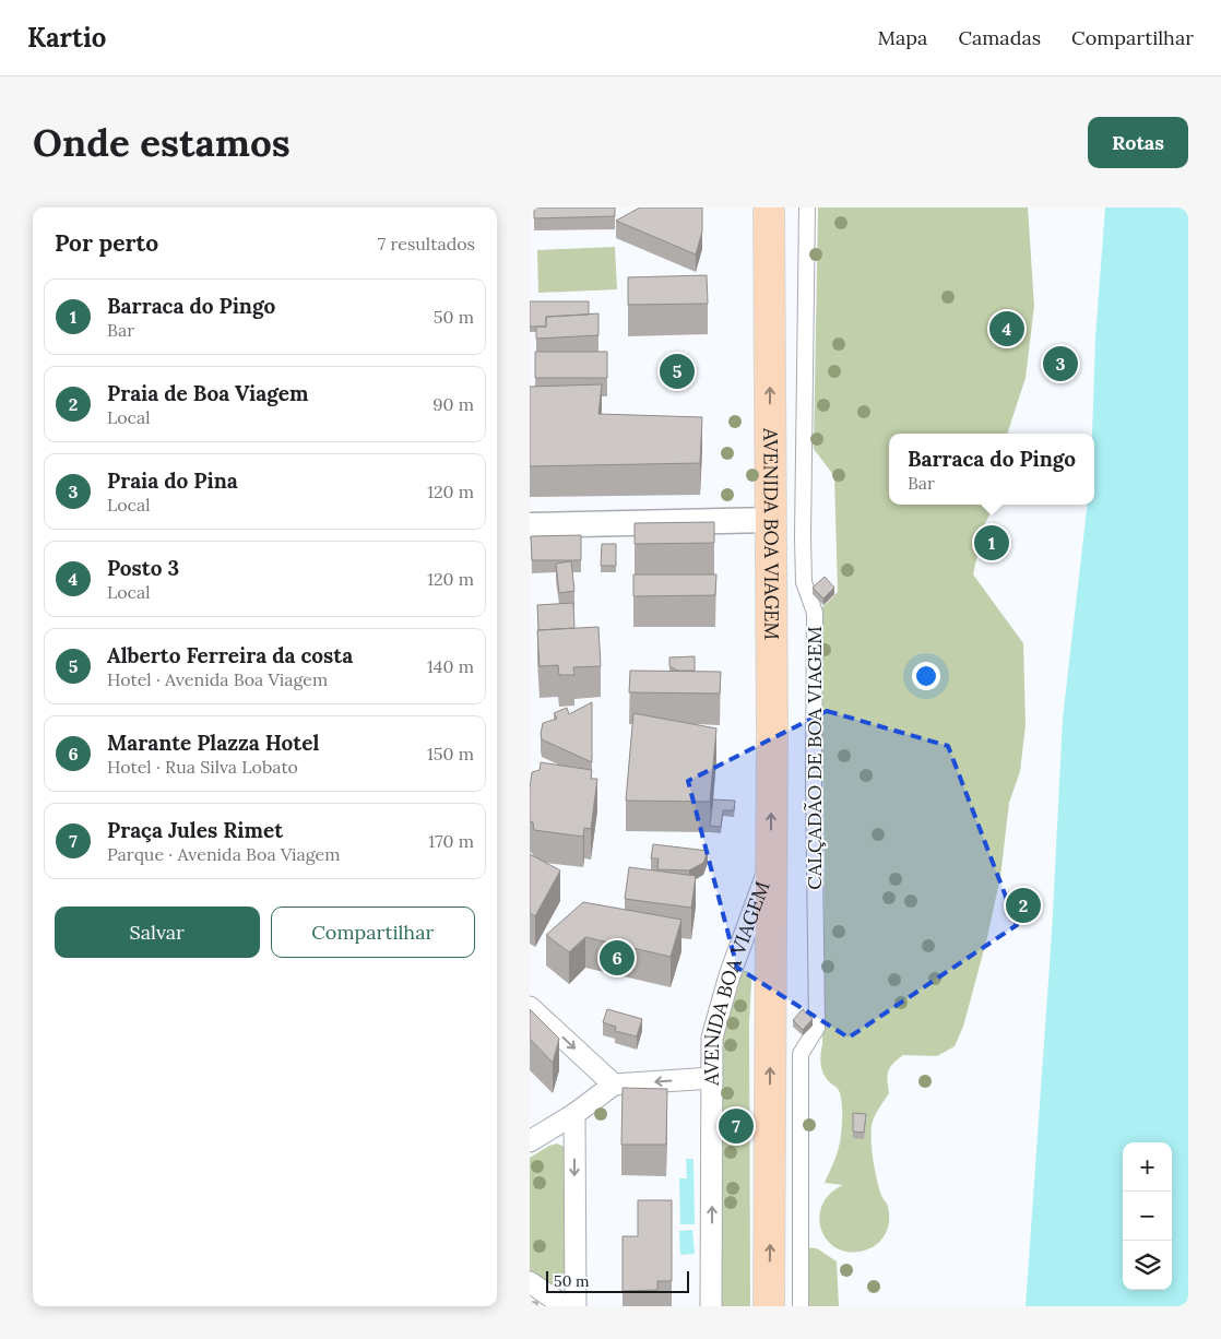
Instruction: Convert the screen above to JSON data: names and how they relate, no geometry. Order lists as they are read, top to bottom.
{
  "streets": {
    "main road": ["AVENIDA BOA VIAGEM"],
    "street": ["CALÇADÃO DE BOA VIAGEM"]
  },
  "one_way": ["AVENIDA BOA VIAGEM"],
  "scale_bar": "50 m",
  "page": {
    "header": "Kartio",
    "nav": ["Mapa", "Camadas", "Compartilhar"],
    "buttons": [
      "Rotas",
      ["Salvar", "Compartilhar"]
    ],
    "title": "Onde estamos",
    "heading": ["Por perto", "7 resultados"],
    "list": [
      {
        "mark": "1",
        "name": "Barraca do Pingo",
        "note": "Bar",
        "value": "50 m"
      },
      {
        "mark": "2",
        "name": "Praia de Boa Viagem",
        "note": "Local",
        "value": "90 m"
      },
      {
        "mark": "3",
        "name": "Praia do Pina",
        "note": "Local",
        "value": "120 m"
      },
      {
        "mark": "4",
        "name": "Posto 3",
        "note": "Local",
        "value": "120 m"
      },
      {
        "mark": "5",
        "name": "Alberto Ferreira da costa",
        "note": "Hotel · Avenida Boa Viagem",
        "value": "140 m"
      },
      {
        "mark": "6",
        "name": "Marante Plazza Hotel",
        "note": "Hotel · Rua Silva Lobato",
        "value": "150 m"
      },
      {
        "mark": "7",
        "name": "Praça Jules Rimet",
        "note": "Parque · Avenida Boa Viagem",
        "value": "170 m"
      }
    ],
    "pins": [
      "4",
      "3",
      "5",
      "1",
      "2",
      "6",
      "7"
    ],
    "popup": ["Barraca do Pingo", "Bar"],
    "map_buttons": ["+", "−"],
    "scale": "50 m"
  }
}
